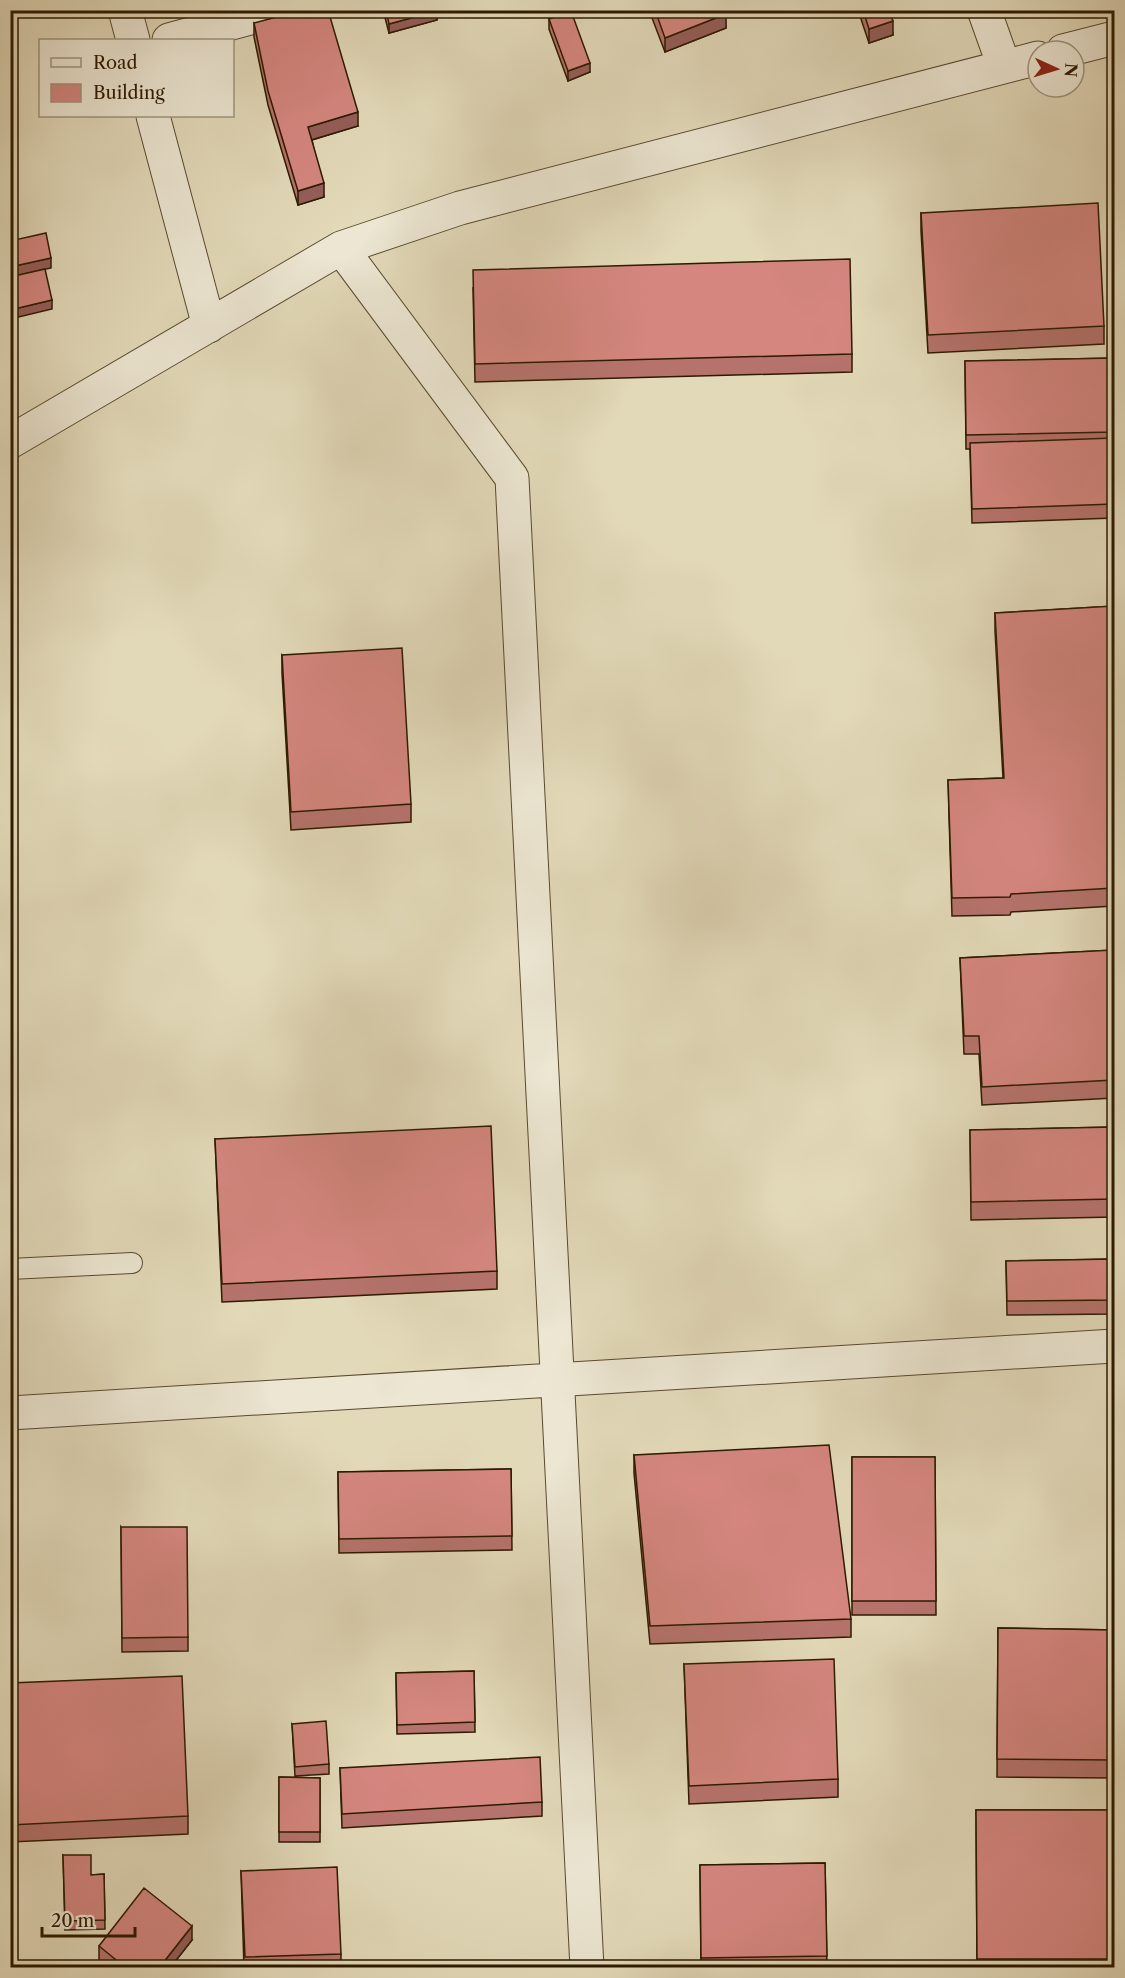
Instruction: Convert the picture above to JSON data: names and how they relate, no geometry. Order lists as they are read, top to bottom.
{
  "legend": ["Road", "Building"],
  "scale_bar": "20 m",
  "north": "right"
}
